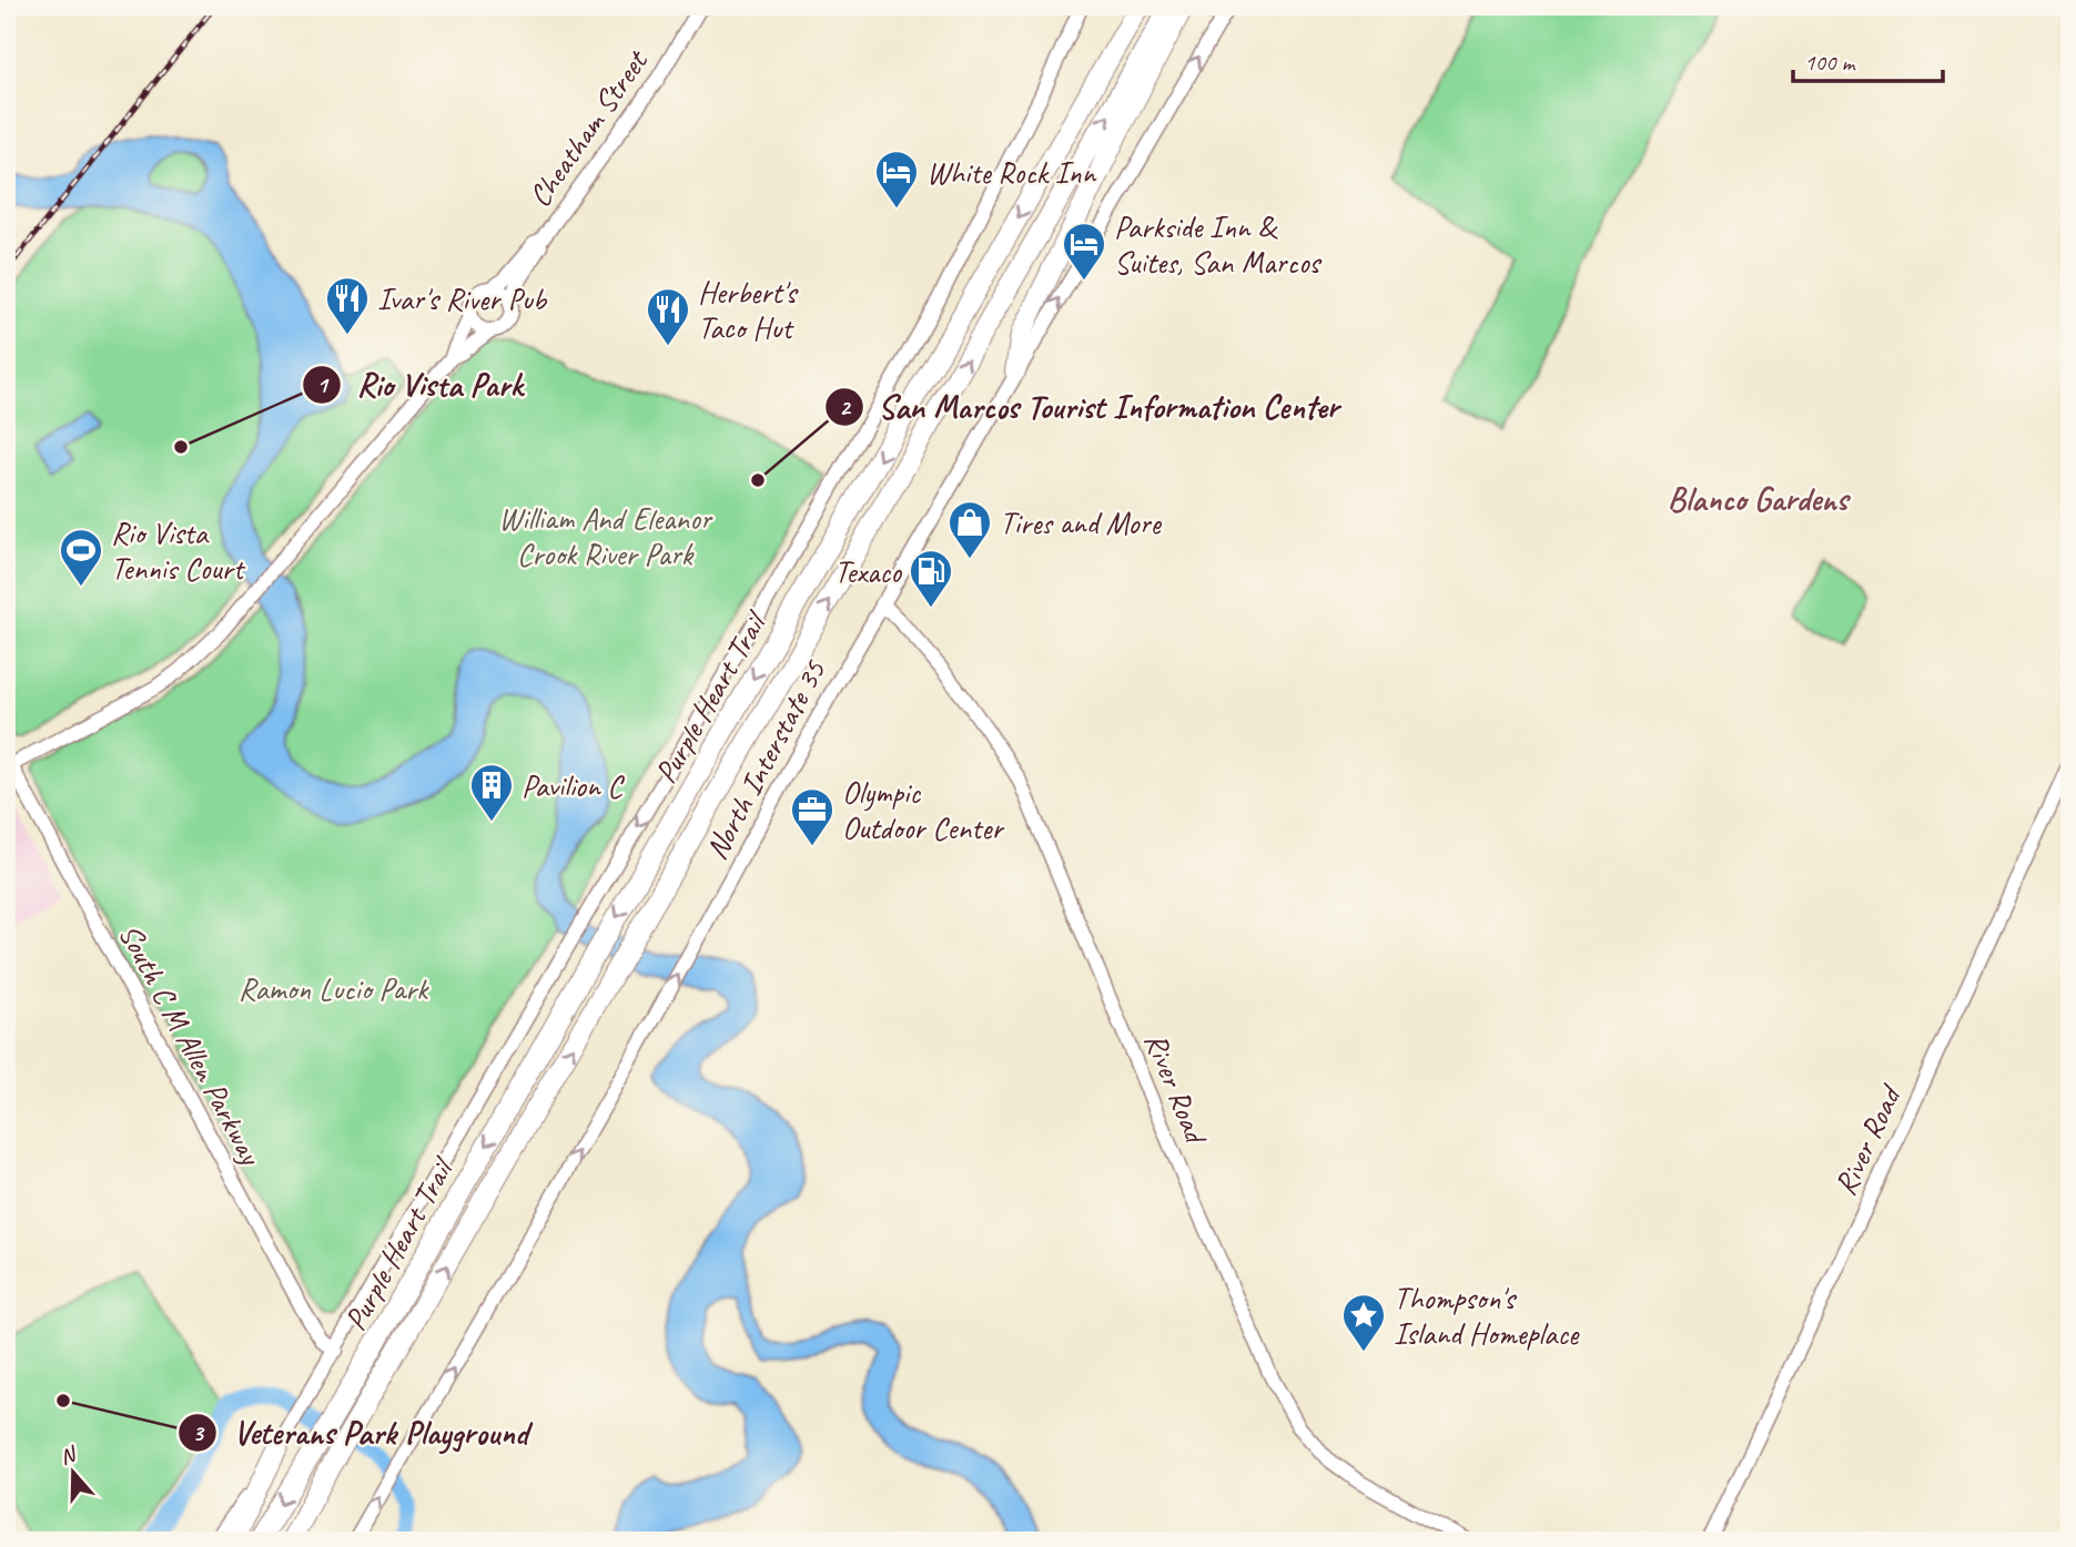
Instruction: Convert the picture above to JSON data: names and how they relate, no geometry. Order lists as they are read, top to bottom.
{
  "streets": {
    "highway": ["Purple Heart Trail"],
    "street": [
      "Cheatham Street",
      "North Interstate 35",
      "South C M Allen Parkway",
      "River Road"
    ]
  },
  "crossings": [
    ["North Interstate 35", "River Road"]
  ],
  "districts": ["Blanco Gardens"],
  "parks": ["William And Eleanor Crook River Park", "Ramon Lucio Park"],
  "places": {
    "hotel": ["White Rock Inn", "Parkside Inn & Suites, San Marcos"],
    "restaurant": ["Ivar's River Pub", "Herbert's Taco Hut"],
    "other": ["Rio Vista Park", "San Marcos Tourist Information Center", "Veterans Park Playground"],
    "shop": ["Tires and More"],
    "sports": ["Rio Vista Tennis Court"],
    "fuel station": ["Texaco"],
    "building": ["Pavilion C"],
    "office": ["Olympic Outdoor Center"],
    "place": ["Thompson's Island Homeplace"]
  },
  "scale_bar": "100 m",
  "north": "top"
}
